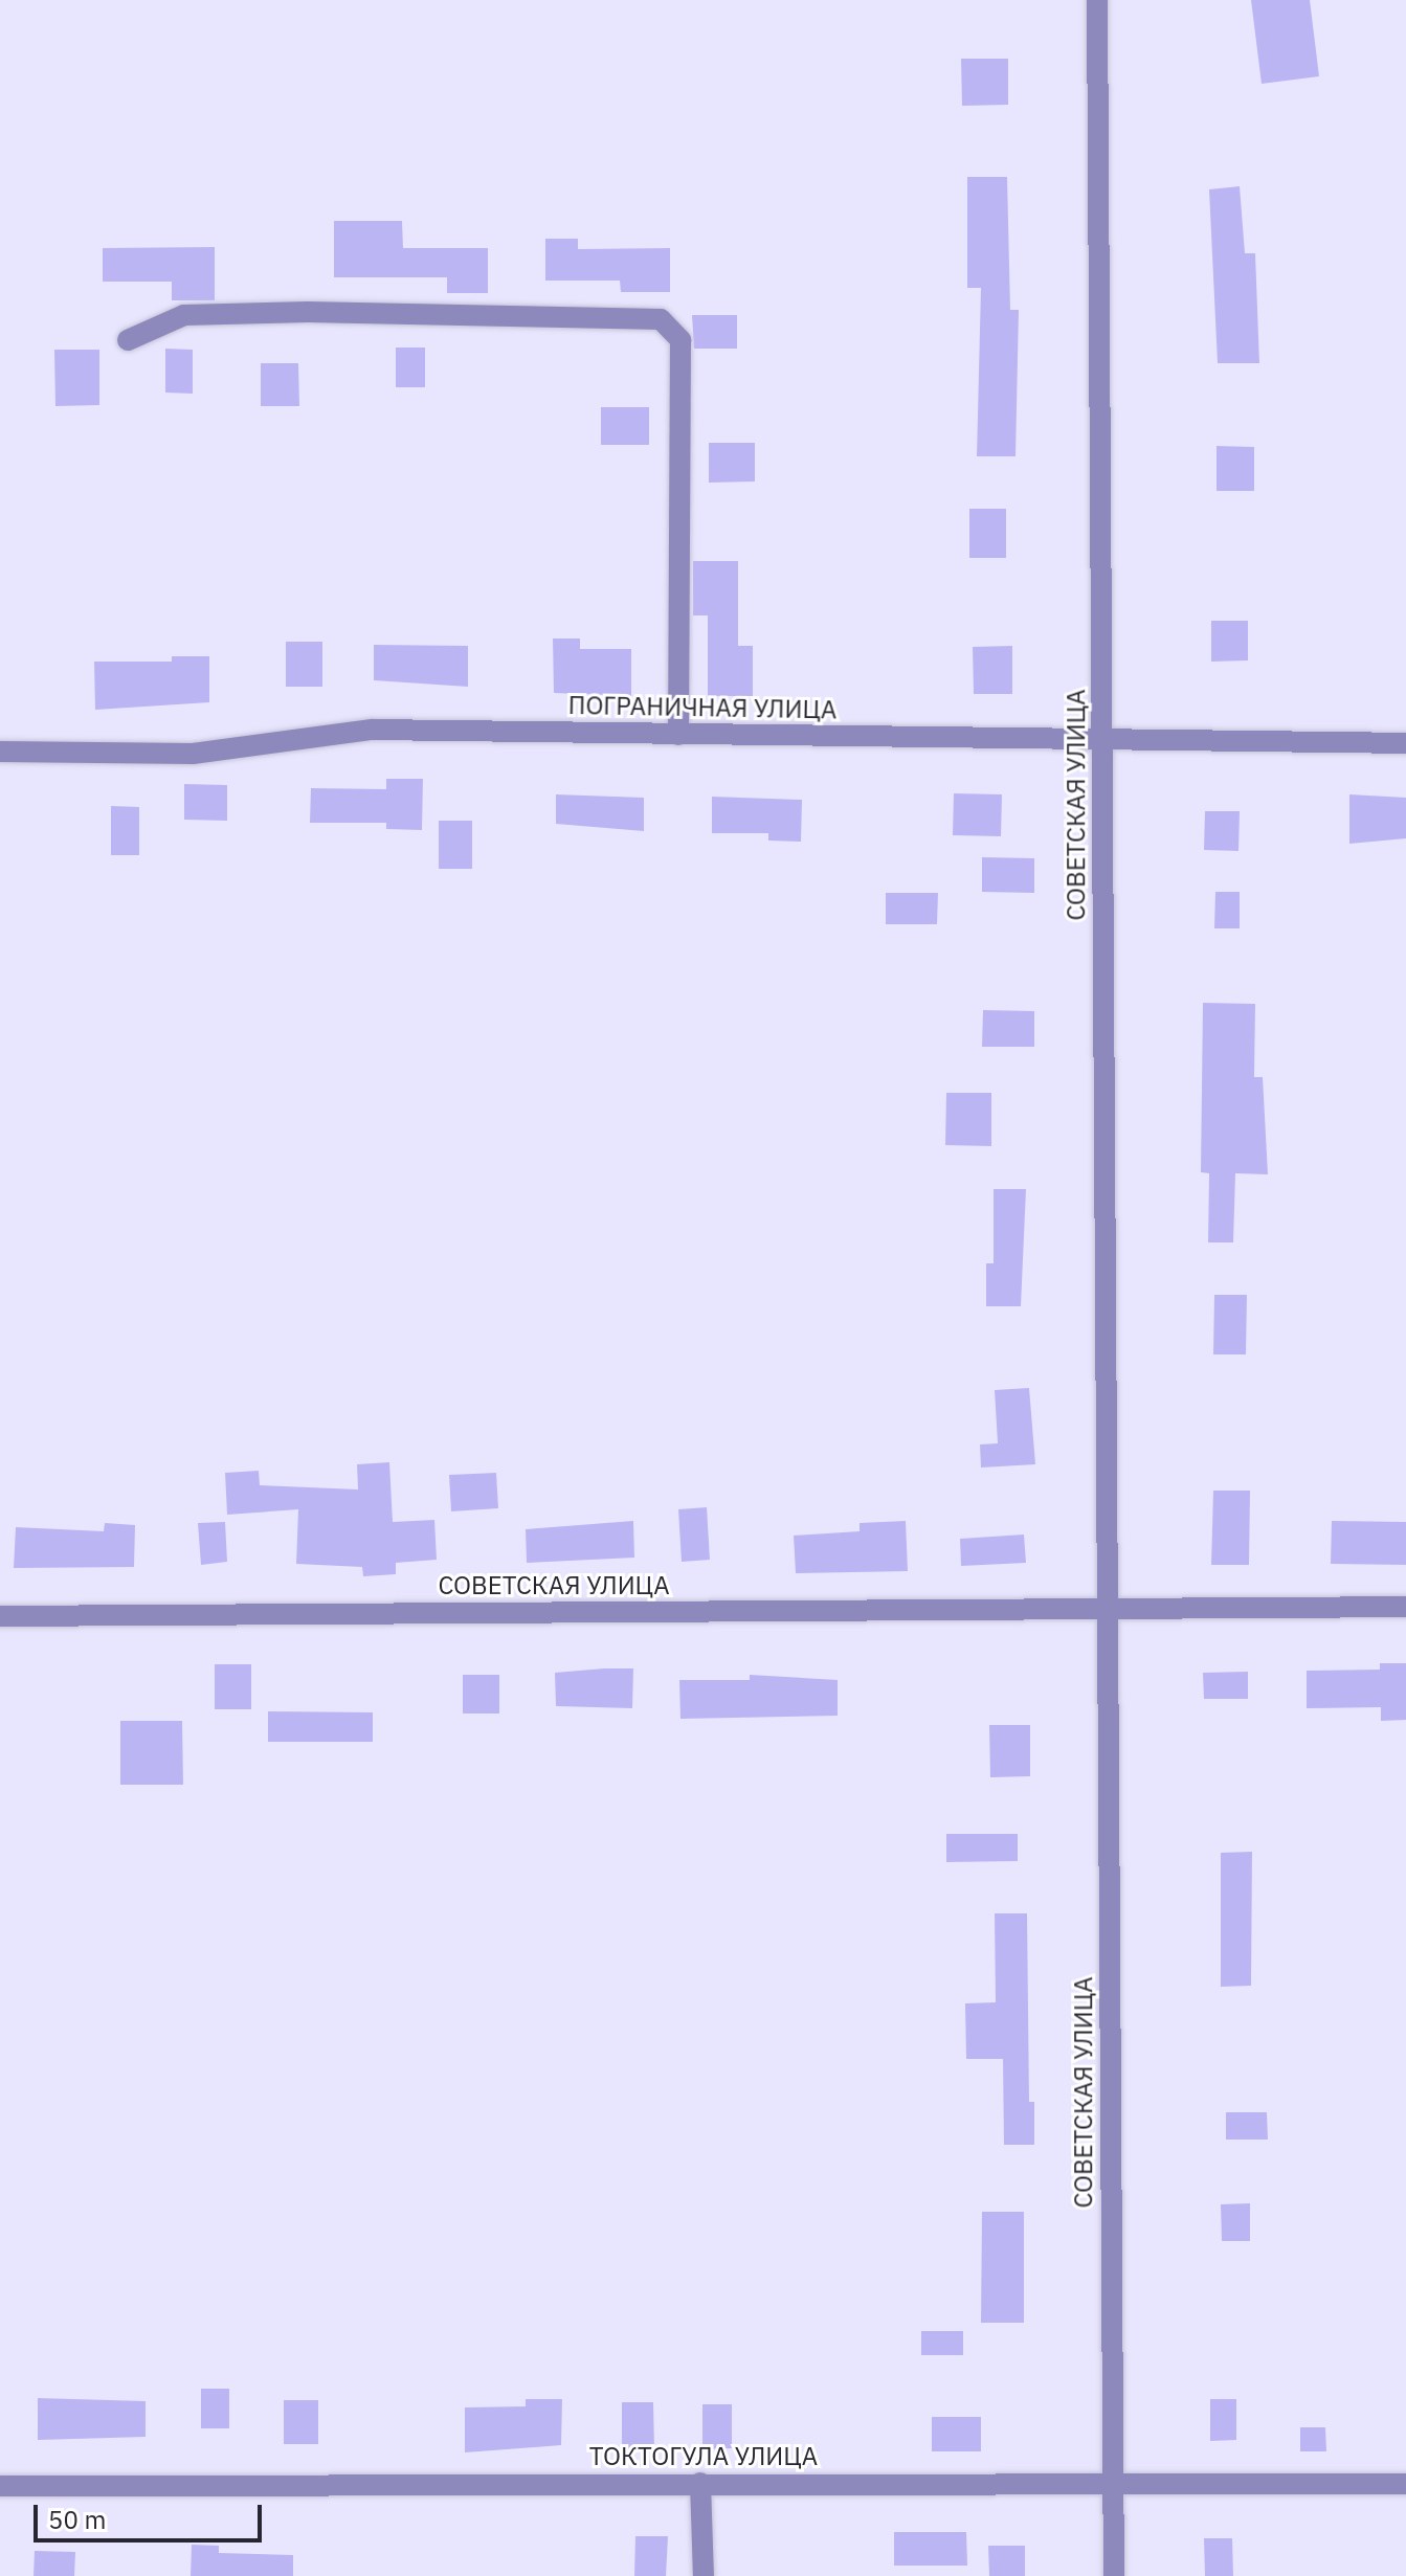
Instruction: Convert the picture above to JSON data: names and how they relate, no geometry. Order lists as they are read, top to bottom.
{
  "streets": {
    "street": ["ПОГРАНИЧНАЯ УЛИЦА", "СОВЕТСКАЯ УЛИЦА", "ТОКТОГУЛА УЛИЦА"]
  },
  "crossings": [
    ["ПОГРАНИЧНАЯ УЛИЦА", "СОВЕТСКАЯ УЛИЦА"],
    ["СОВЕТСКАЯ УЛИЦА", "ТОКТОГУЛА УЛИЦА"]
  ],
  "scale_bar": "50 m"
}
